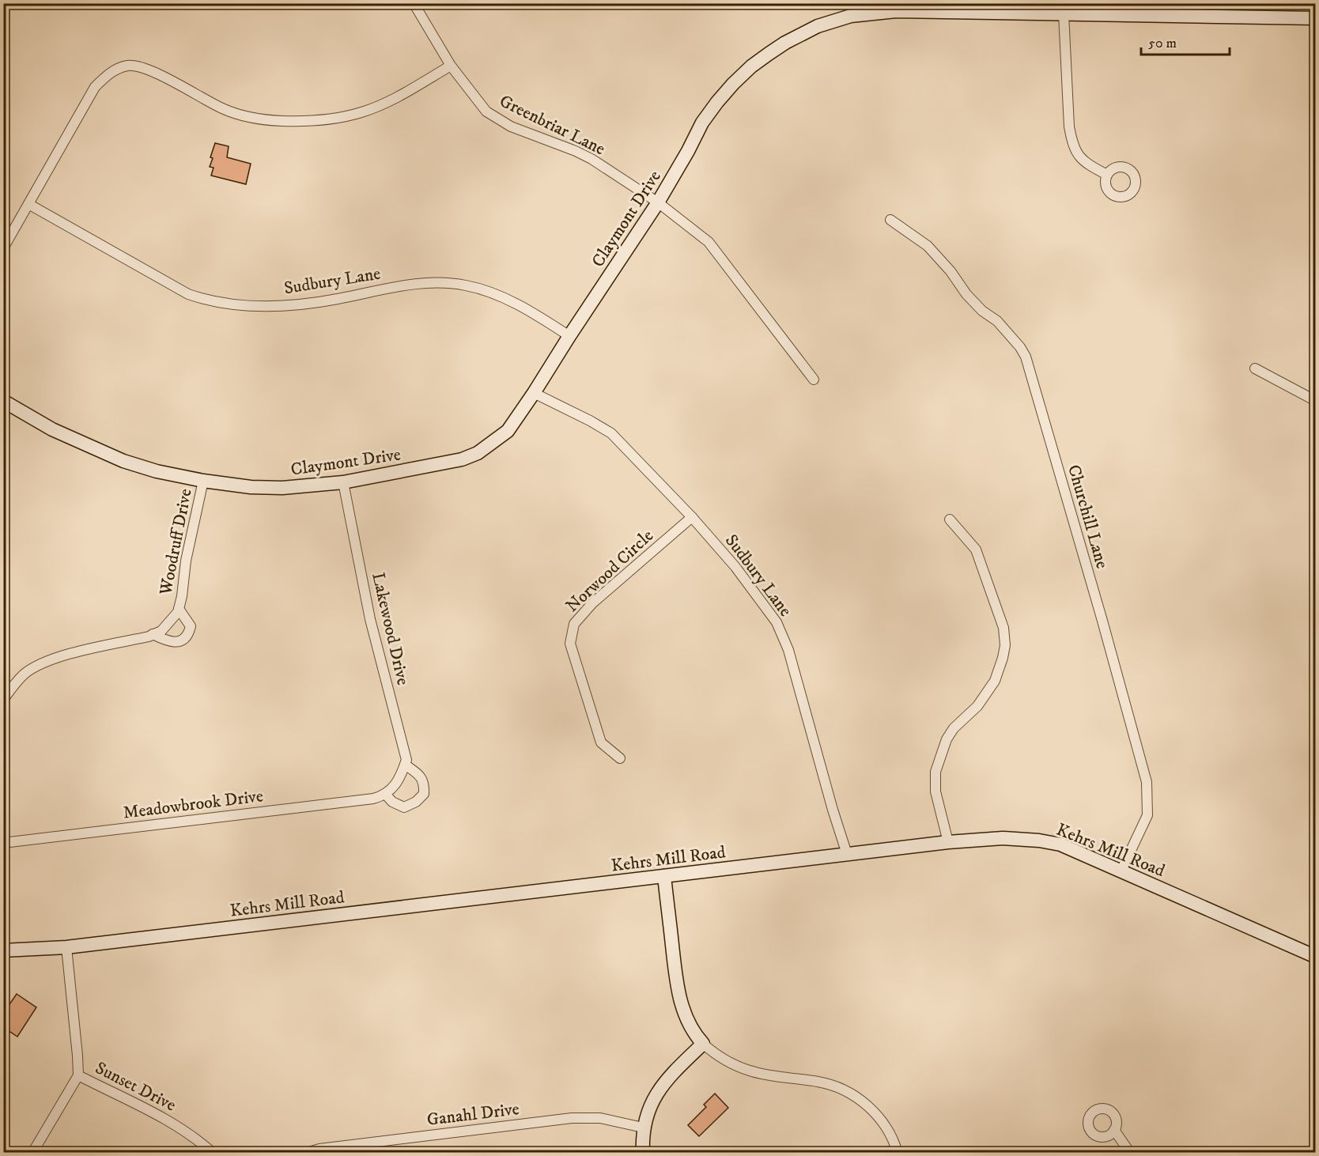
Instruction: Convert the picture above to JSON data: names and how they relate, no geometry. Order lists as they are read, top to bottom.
{
  "streets": {
    "street": [
      "Greenbriar Lane",
      "Claymont Drive",
      "Sudbury Lane",
      "Churchill Lane",
      "Woodruff Drive",
      "Norwood Circle",
      "Lakewood Drive",
      "Meadowbrook Drive",
      "Kehrs Mill Road",
      "Sunset Drive",
      "Ganahl Drive"
    ]
  },
  "crossings": [
    ["Greenbriar Lane", "Claymont Drive"],
    ["Claymont Drive", "Sudbury Lane"],
    ["Claymont Drive", "Woodruff Drive"],
    ["Claymont Drive", "Lakewood Drive"],
    ["Sudbury Lane", "Norwood Circle"],
    ["Sudbury Lane", "Kehrs Mill Road"],
    ["Churchill Lane", "Kehrs Mill Road"],
    ["Lakewood Drive", "Meadowbrook Drive"],
    ["Kehrs Mill Road", "Sunset Drive"]
  ],
  "scale_bar": "50 m"
}
